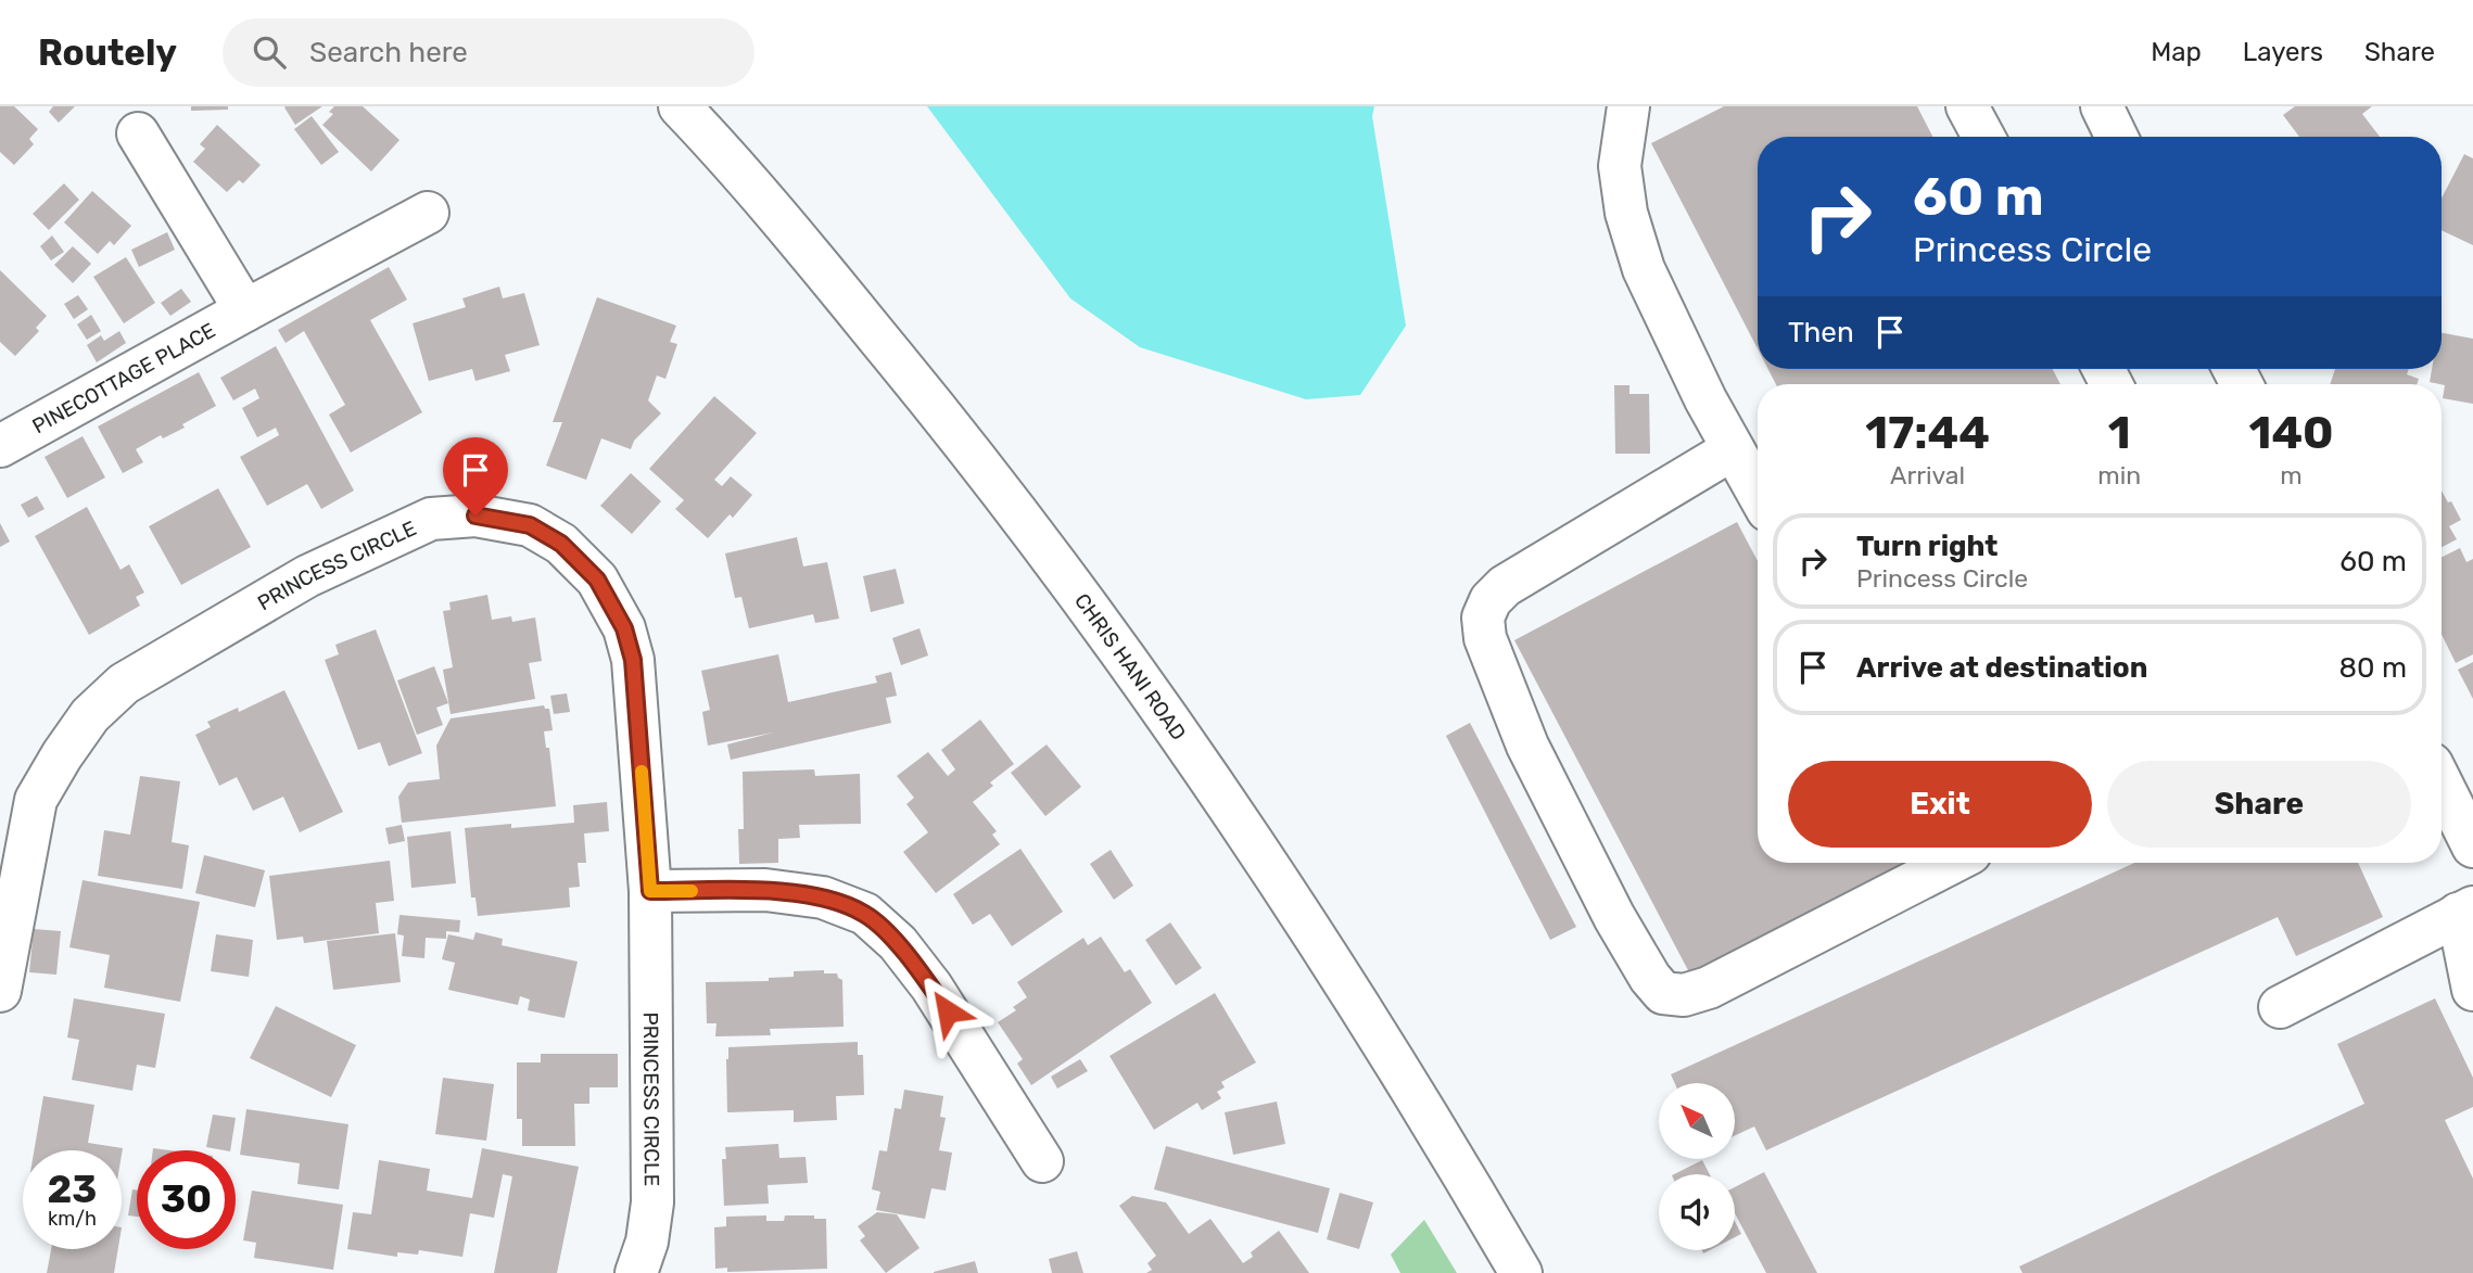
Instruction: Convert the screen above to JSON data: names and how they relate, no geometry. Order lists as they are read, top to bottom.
{
  "streets": {
    "street": ["PINECOTTAGE PLACE", "PRINCESS CIRCLE", "CHRIS HANI ROAD"]
  },
  "north": "top left",
  "page": {
    "header": "Routely",
    "search": "Search here",
    "nav": ["Map", "Layers", "Share"],
    "turn": ["60 m", "Princess Circle"],
    "then": "Then",
    "eta": [
      "17:44",
      "Arrival",
      "1",
      "min",
      "140",
      "m"
    ],
    "list": [
      {
        "name": "Turn right",
        "note": "Princess Circle",
        "value": "60 m"
      },
      {
        "name": "Arrive at destination",
        "value": "80 m"
      }
    ],
    "buttons": ["Exit", "Share"],
    "speed": "23 km/h",
    "limit": "30"
  }
}
